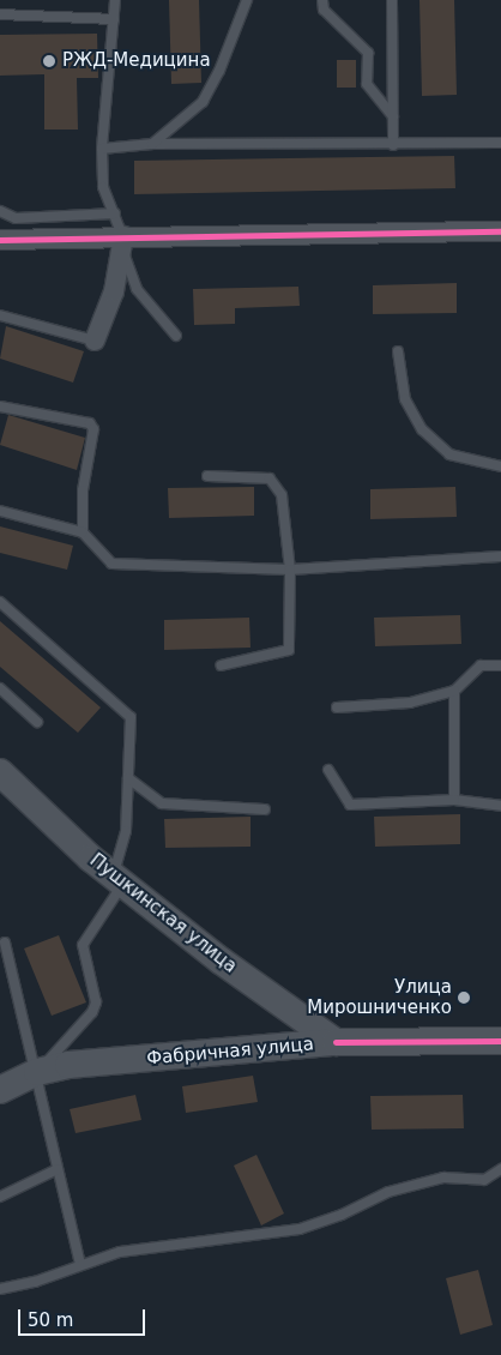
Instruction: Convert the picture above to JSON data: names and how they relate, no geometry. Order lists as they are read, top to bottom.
{
  "streets": {
    "main road": ["Пушкинская улица", "Фабричная улица"]
  },
  "crossings": [
    ["Пушкинская улица", "Фабричная улица"]
  ],
  "places": ["РЖД-Медицина", "Улица Мирошниченко"],
  "scale_bar": "50 m"
}
